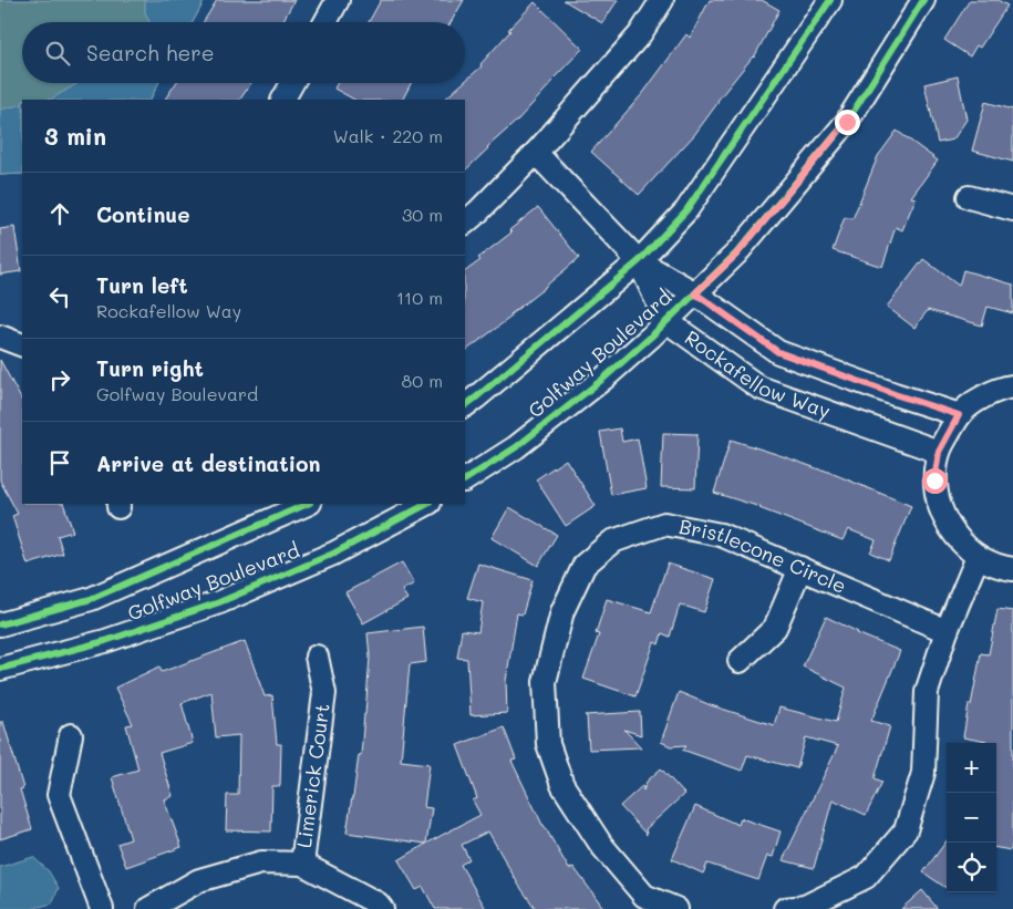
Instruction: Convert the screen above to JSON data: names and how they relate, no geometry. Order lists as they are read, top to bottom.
{
  "streets": {
    "street": [
      "Golfway Boulevard",
      "Rockafellow Way",
      "Bristlecone Circle",
      "Limerick Court"
    ]
  },
  "crossings": [
    ["Golfway Boulevard", "Rockafellow Way"]
  ],
  "page": {
    "search": "Search here",
    "heading": ["3 min", "Walk · 220 m"],
    "list": [
      ["Continue", "30 m"],
      ["Turn left", "Rockafellow Way", "110 m"],
      ["Turn right", "Golfway Boulevard", "80 m"],
      "Arrive at destination"
    ],
    "map_buttons": ["+", "−"]
  }
}
